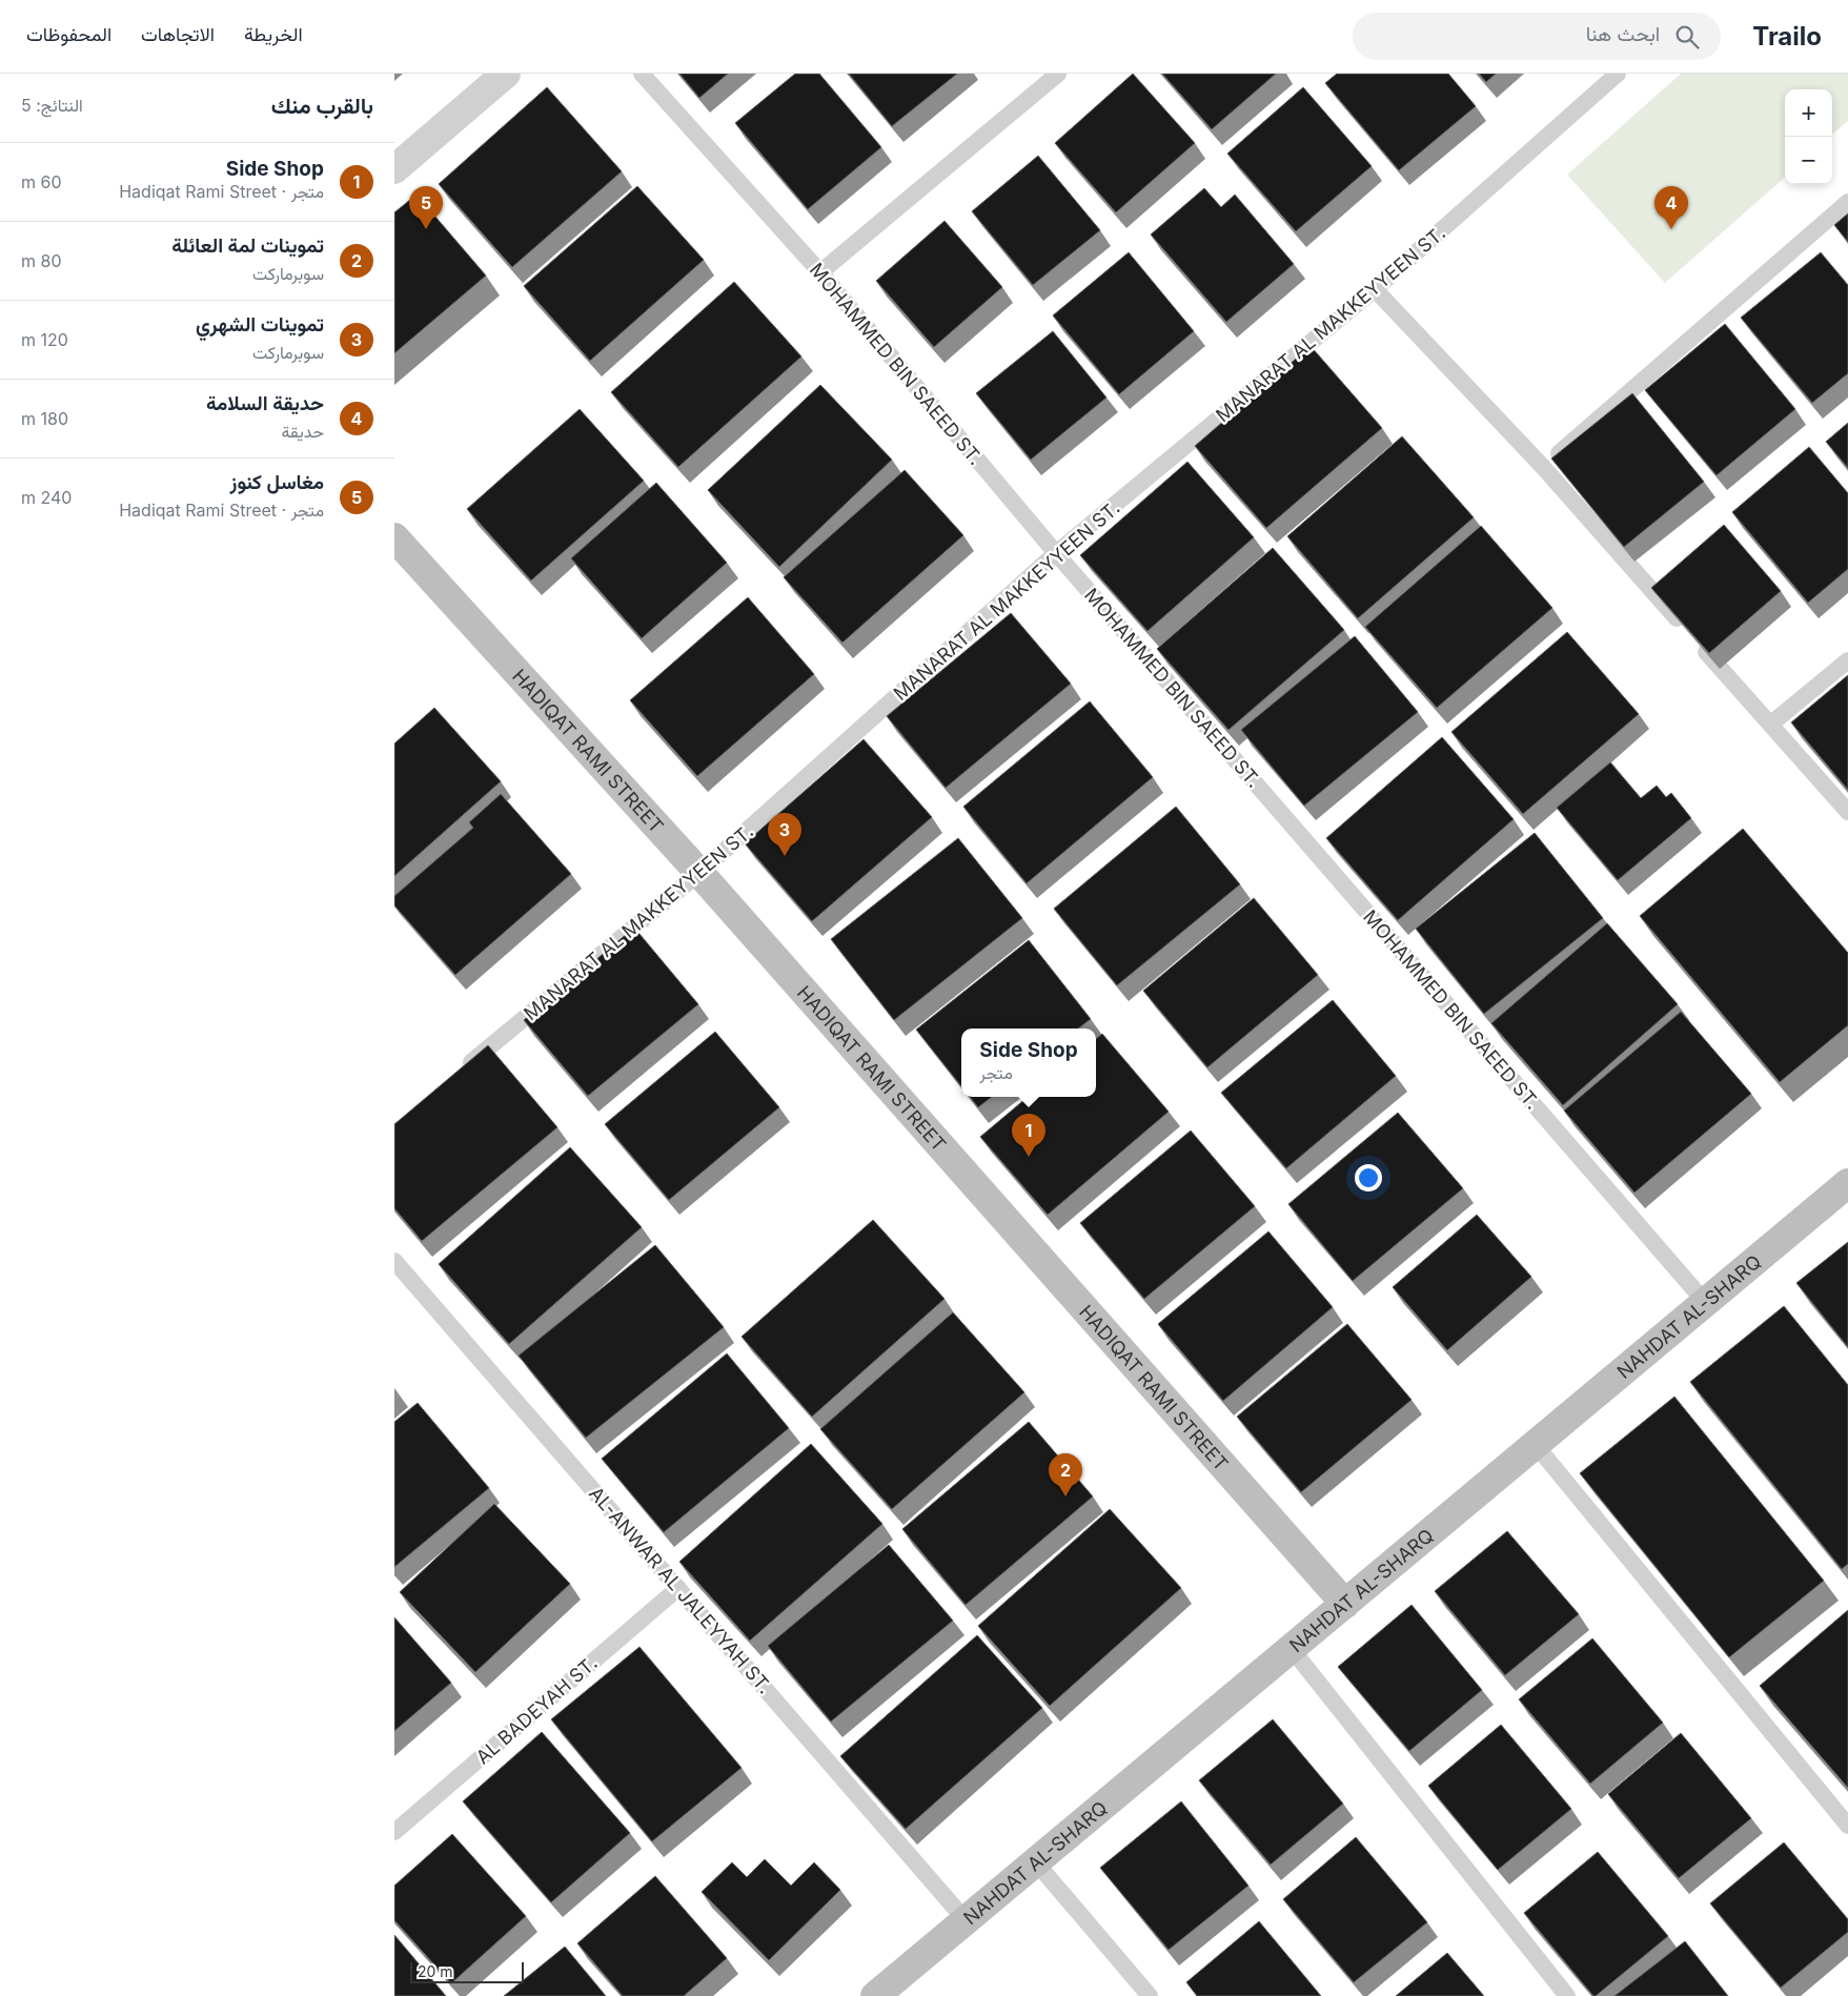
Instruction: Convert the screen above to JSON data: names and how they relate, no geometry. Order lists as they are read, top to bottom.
{
  "streets": {
    "street": ["HADIQAT RAMI STREET", "NAHDAT AL-SHARQ"],
    "lane": [
      "MANARAT AL MAKKEYYEEN ST.",
      "MOHAMMED BIN SAEED ST.",
      "AL-ANWAR AL JALEYYAH ST.",
      "AL BADEYAH ST."
    ]
  },
  "crossings": [
    ["MANARAT AL MAKKEYYEEN ST.", "MOHAMMED BIN SAEED ST."],
    ["MANARAT AL MAKKEYYEEN ST.", "HADIQAT RAMI STREET"],
    ["MOHAMMED BIN SAEED ST.", "NAHDAT AL-SHARQ"],
    ["HADIQAT RAMI STREET", "NAHDAT AL-SHARQ"],
    ["NAHDAT AL-SHARQ", "AL-ANWAR AL JALEYYAH ST."],
    ["AL-ANWAR AL JALEYYAH ST.", "AL BADEYAH ST."]
  ],
  "scale_bar": "20 m",
  "page": {
    "header": "Trailo",
    "search": "ابحث هنا",
    "nav": ["الخريطة", "الاتجاهات", "المحفوظات"],
    "heading": ["بالقرب منك", "النتائج: 5"],
    "map_buttons": ["+", "−"],
    "list": [
      {
        "mark": "1",
        "name": "Side Shop",
        "note": "متجر · Hadiqat Rami Street",
        "value": "60 m"
      },
      {
        "mark": "2",
        "name": "تموينات لمة العائلة",
        "note": "سوبرماركت",
        "value": "80 m"
      },
      {
        "mark": "3",
        "name": "تموينات الشهري",
        "note": "سوبرماركت",
        "value": "120 m"
      },
      {
        "mark": "4",
        "name": "حديقة السلامة",
        "note": "حديقة",
        "value": "180 m"
      },
      {
        "mark": "5",
        "name": "مغاسل كنوز",
        "note": "متجر · Hadiqat Rami Street",
        "value": "240 m"
      }
    ],
    "pins": [
      "4",
      "5",
      "3",
      "1",
      "2"
    ],
    "popup": ["Side Shop", "متجر"],
    "scale": "20 m"
  }
}
